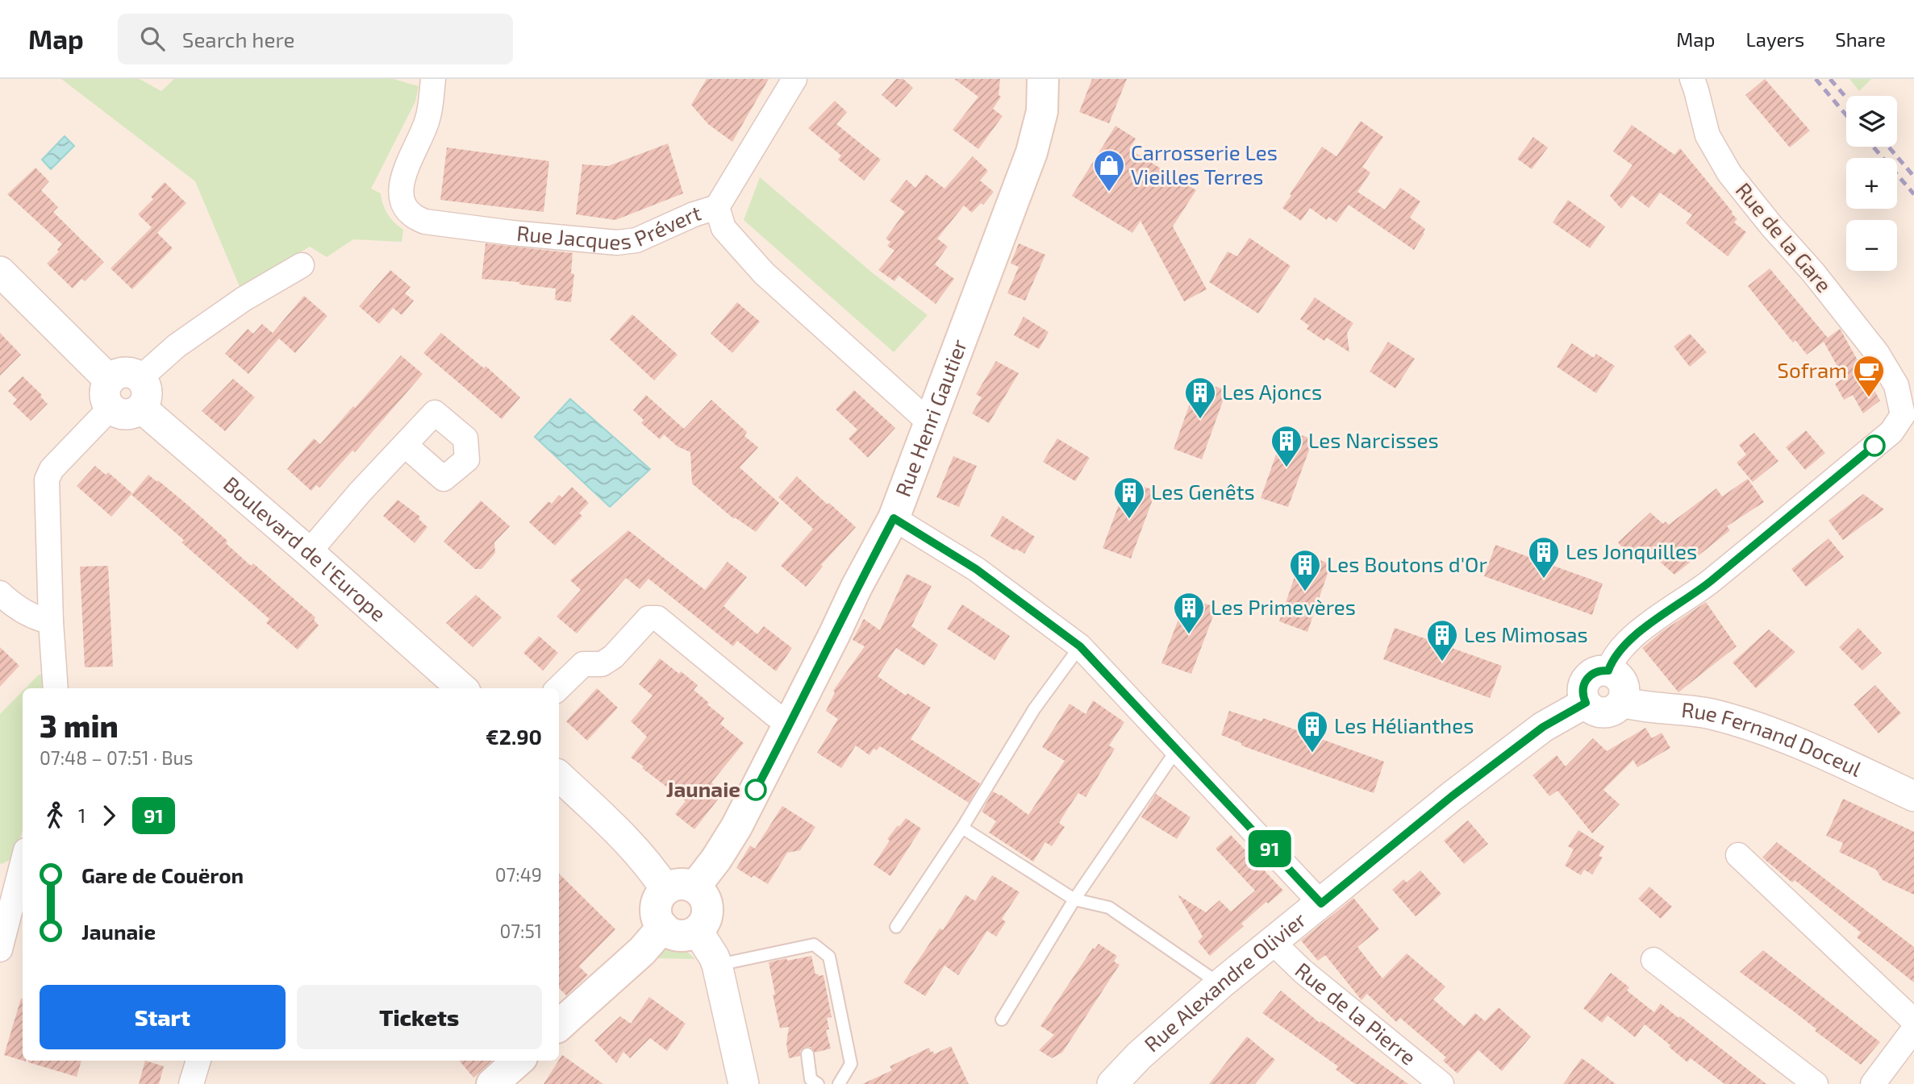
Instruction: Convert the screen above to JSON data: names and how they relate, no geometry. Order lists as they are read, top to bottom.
{
  "streets": {
    "main road": ["Rue Henri Gautier"],
    "street": [
      "Rue Jacques Prévert",
      "Rue de la Gare",
      "Boulevard de l'Europe",
      "Rue Fernand Doceul",
      "Rue Alexandre Olivier",
      "Rue de la Pierre"
    ]
  },
  "crossings": [
    ["Rue Jacques Prévert", "Rue Henri Gautier"],
    ["Rue de la Gare", "Rue Fernand Doceul"],
    ["Rue de la Gare", "Rue Alexandre Olivier"],
    ["Rue Fernand Doceul", "Rue Alexandre Olivier"],
    ["Rue Alexandre Olivier", "Rue de la Pierre"]
  ],
  "places": {
    "shop": ["Carrosserie Les Vieilles Terres"],
    "cafe": ["Sofram"],
    "building": [
      "Les Ajoncs",
      "Les Narcisses",
      "Les Genêts",
      "Les Jonquilles",
      "Les Boutons d'Or",
      "Les Primevères",
      "Les Mimosas",
      "Les Hélianthes"
    ],
    "other": ["Jaunaie"]
  },
  "lines": ["bus line 91"],
  "page": {
    "header": "Map",
    "search": "Search here",
    "nav": ["Map", "Layers", "Share"],
    "on_map": "91",
    "map_buttons": ["+", "−"],
    "heading": ["3 min", "07:48 – 07:51 · Bus", "€2.90"],
    "legs": ["1", "91"],
    "list": [
      {
        "name": "Gare de Couëron",
        "value": "07:49"
      },
      {
        "name": "Jaunaie",
        "value": "07:51"
      }
    ],
    "buttons": ["Start", "Tickets"]
  }
}
